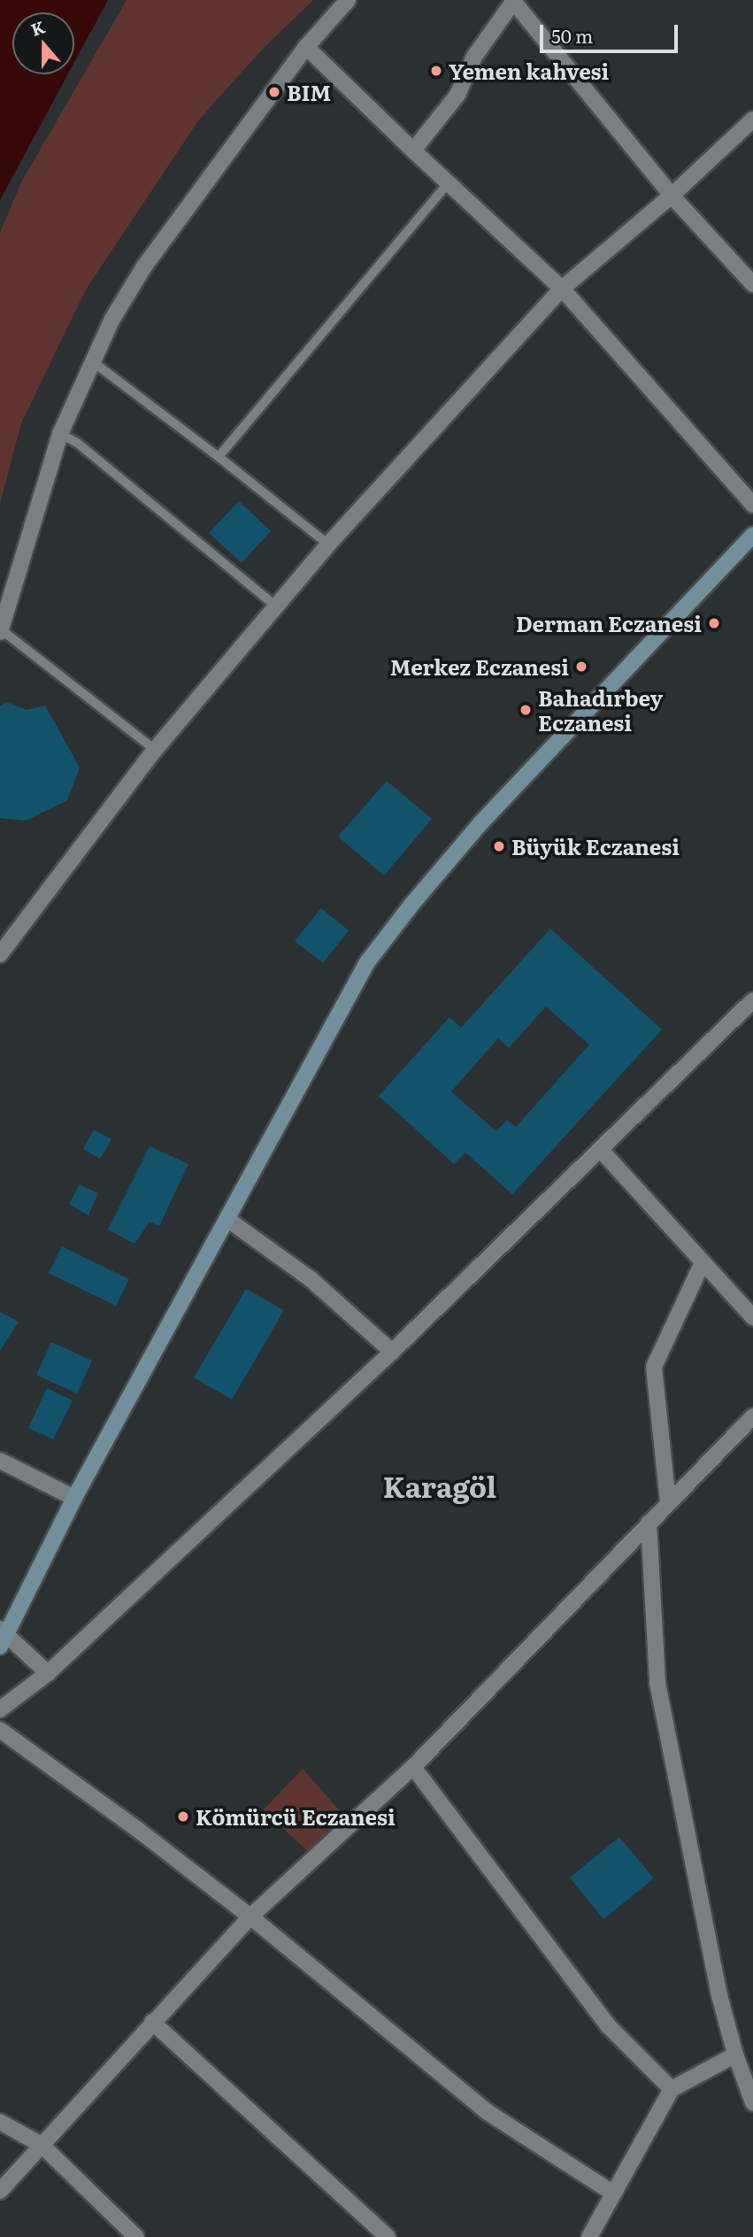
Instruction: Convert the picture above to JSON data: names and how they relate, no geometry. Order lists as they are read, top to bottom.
{
  "districts": ["Karagöl"],
  "places": [
    "Yemen kahvesi",
    "BIM",
    "Derman Eczanesi",
    "Merkez Eczanesi",
    "Bahadırbey Eczanesi",
    "Büyük Eczanesi",
    "Kömürcü Eczanesi"
  ],
  "scale_bar": "50 m",
  "north": "top"
}
